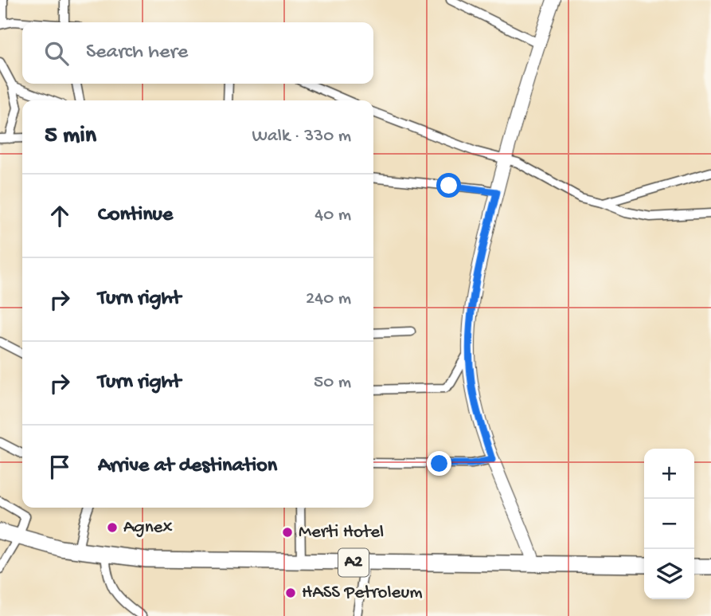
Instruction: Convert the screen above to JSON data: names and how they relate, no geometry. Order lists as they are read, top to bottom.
{
  "streets": {
    "highway": ["A2"]
  },
  "places": ["Agnex", "Merti Hotel", "HASS Petroleum"],
  "page": {
    "search": "Search here",
    "heading": ["5 min", "Walk · 330 m"],
    "list": [
      ["Continue", "40 m"],
      ["Turn right", "240 m"],
      ["Turn right", "50 m"],
      "Arrive at destination"
    ],
    "map_buttons": ["+", "−"]
  }
}
